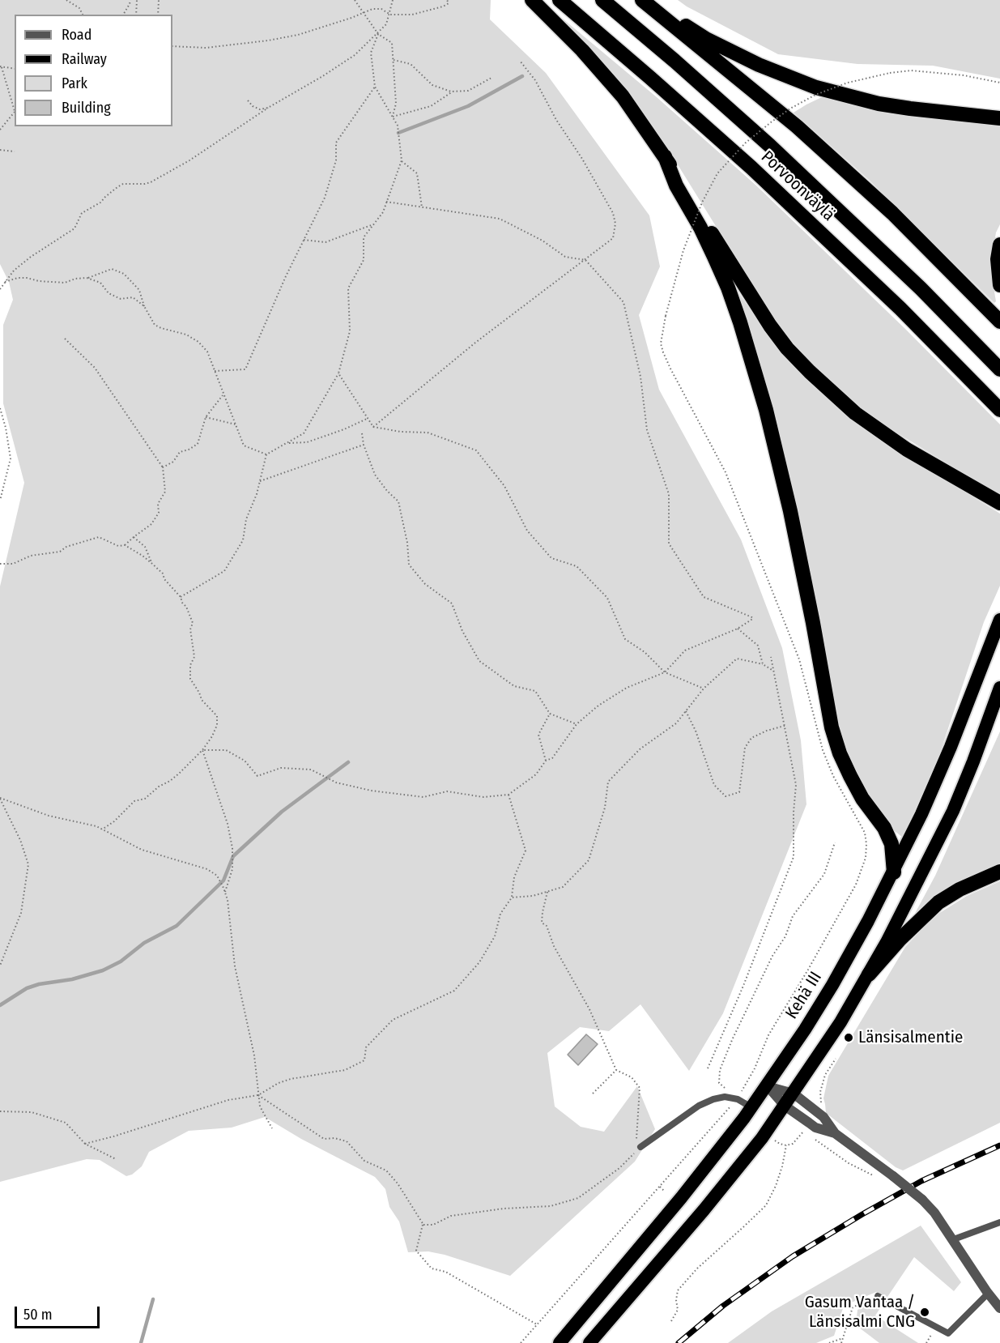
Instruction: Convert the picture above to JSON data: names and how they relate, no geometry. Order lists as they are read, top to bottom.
{
  "streets": {
    "highway": ["Porvoonväylä", "Kehä III"]
  },
  "places": ["Länsisalmentie", "Gasum Vantaa / Länsisalmi CNG"],
  "legend": [
    "Road",
    "Railway",
    "Park",
    "Building"
  ],
  "scale_bar": "50 m"
}
